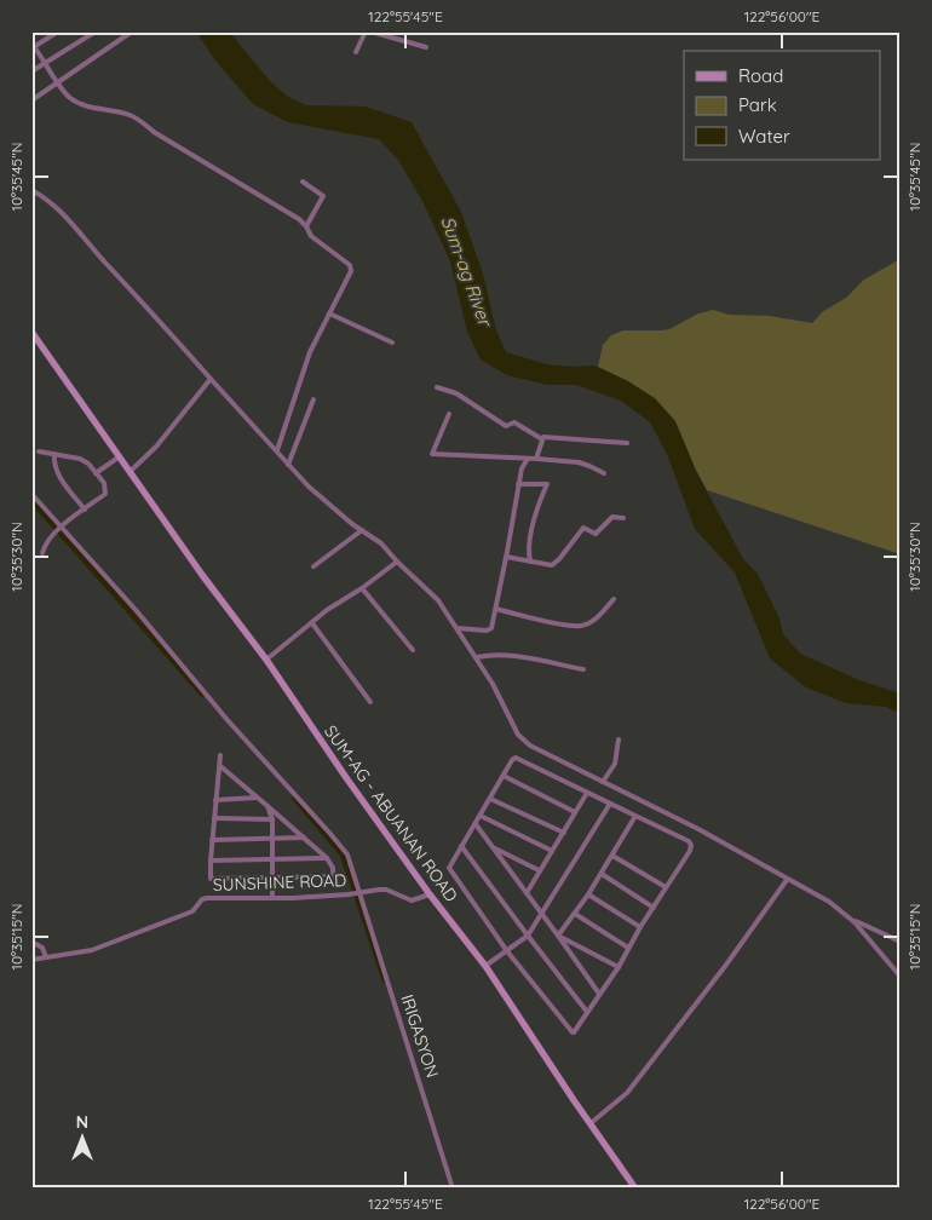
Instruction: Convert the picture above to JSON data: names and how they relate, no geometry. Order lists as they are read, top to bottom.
{
  "streets": {
    "main road": ["SUM-AG - ABUANAN ROAD"],
    "street": ["SUNSHINE ROAD", "IRIGASYON"]
  },
  "crossings": [
    ["SUM-AG - ABUANAN ROAD", "SUNSHINE ROAD"],
    ["SUNSHINE ROAD", "IRIGASYON"]
  ],
  "water": ["Sum-ag River"],
  "legend": ["Road", "Park", "Water"],
  "north": "top",
  "coordinates": [
    "122°55'45\"E",
    "122°56'00\"E",
    "10°35'45\"N",
    "10°35'30\"N",
    "10°35'15\"N"
  ]
}
